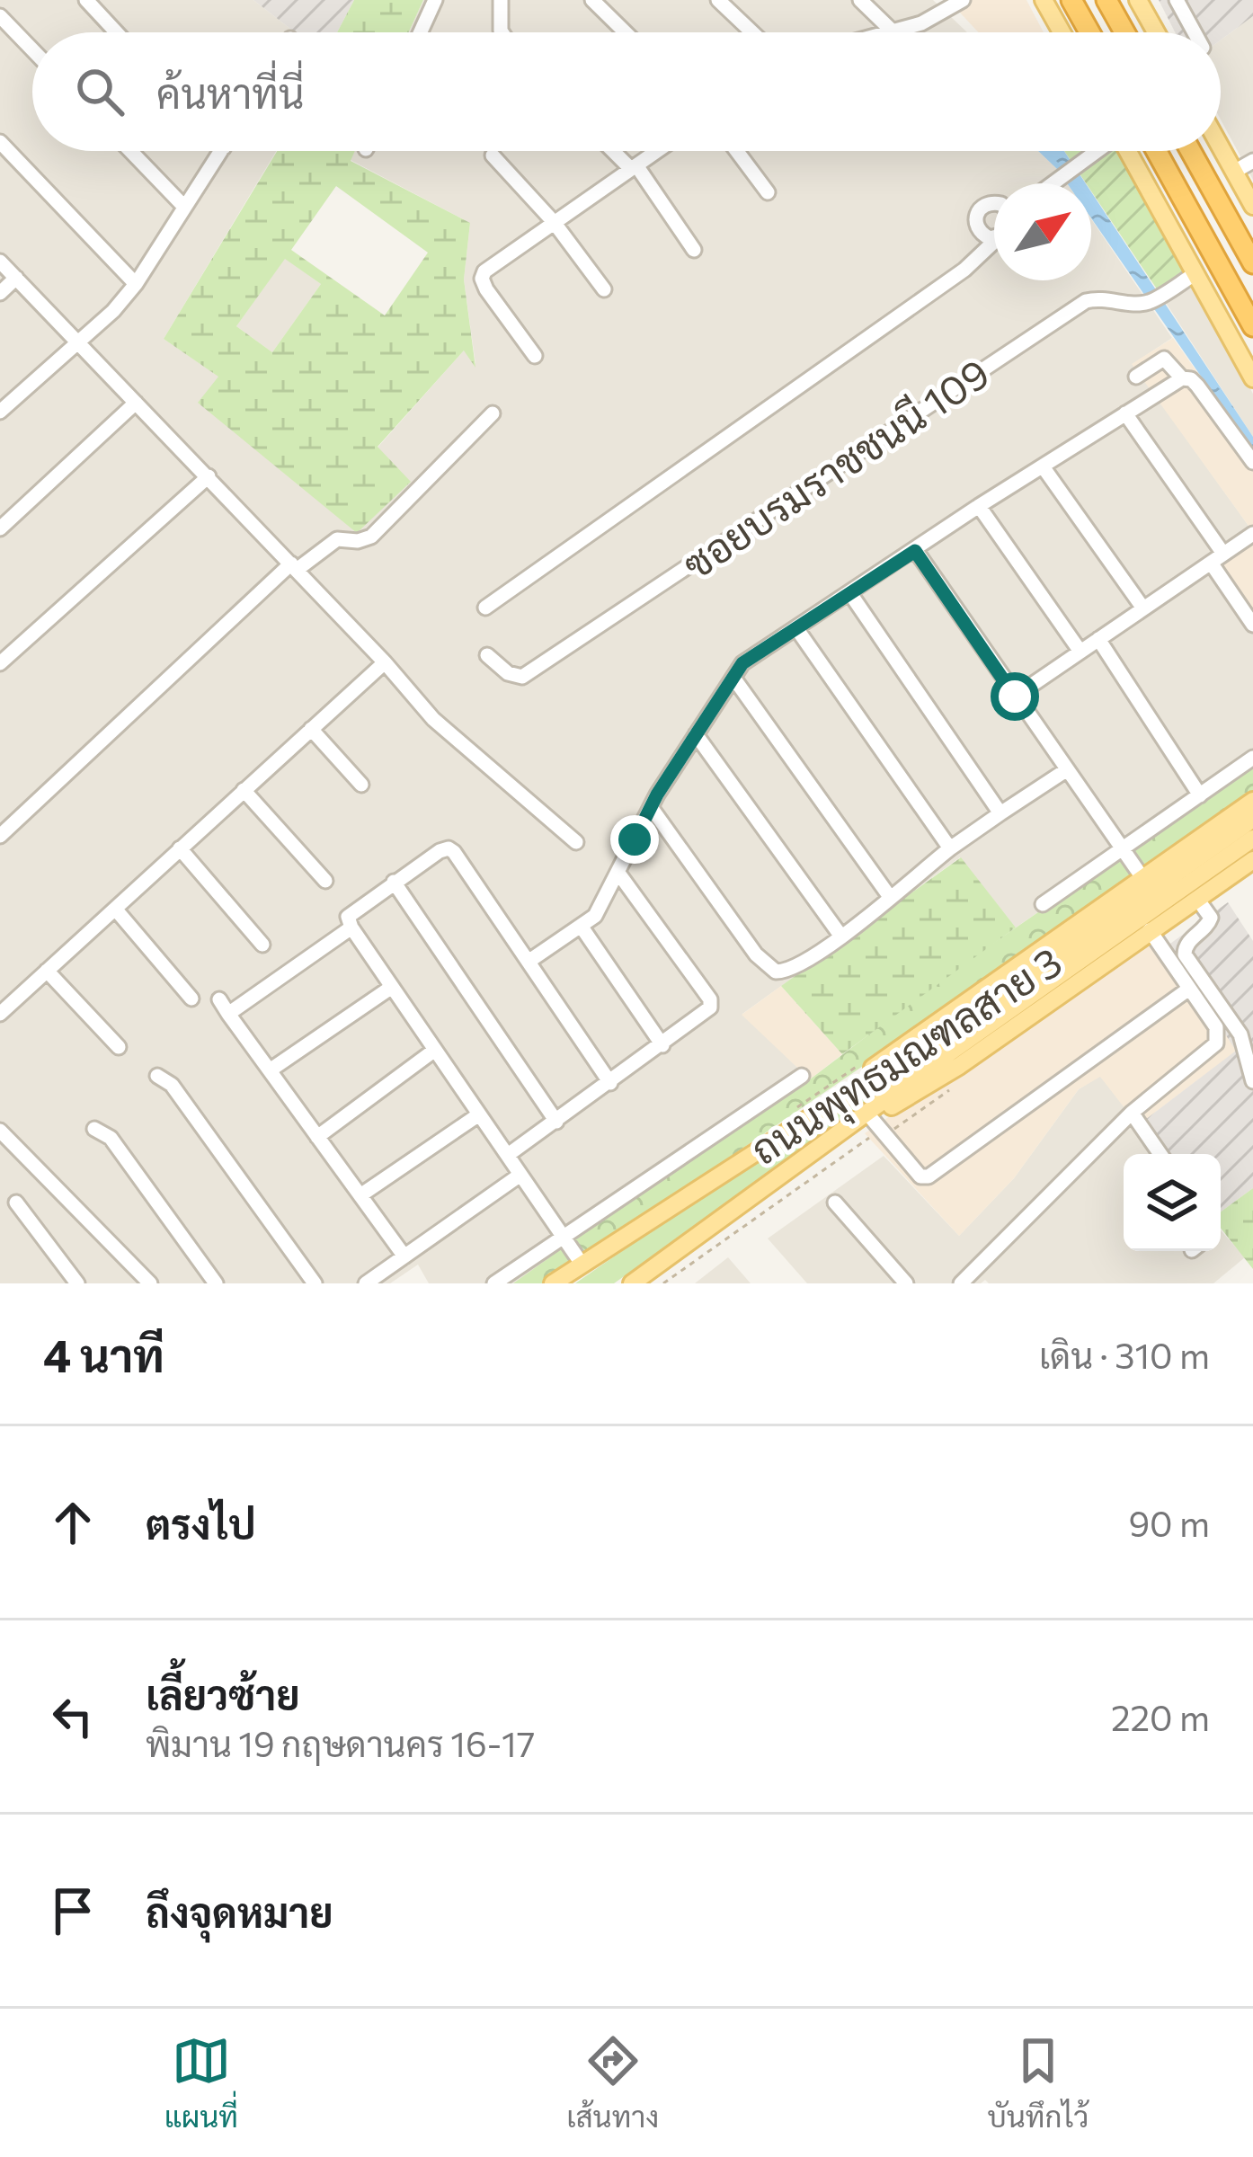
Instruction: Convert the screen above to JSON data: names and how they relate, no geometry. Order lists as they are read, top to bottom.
{
  "streets": {
    "main road": ["ถนนพุทธมณฑลสาย 3"],
    "street": ["ซอยบรมราชชนนี 109"]
  },
  "north": "top right",
  "page": {
    "search": "ค้นหาที่นี่",
    "heading": ["4 นาที", "เดิน · 310 m"],
    "list": [
      ["ตรงไป", "90 m"],
      ["เลี้ยวซ้าย", "พิมาน 19 กฤษดานคร 16-17", "220 m"],
      "ถึงจุดหมาย"
    ],
    "nav": ["แผนที่", "เส้นทาง", "บันทึกไว้"]
  }
}
